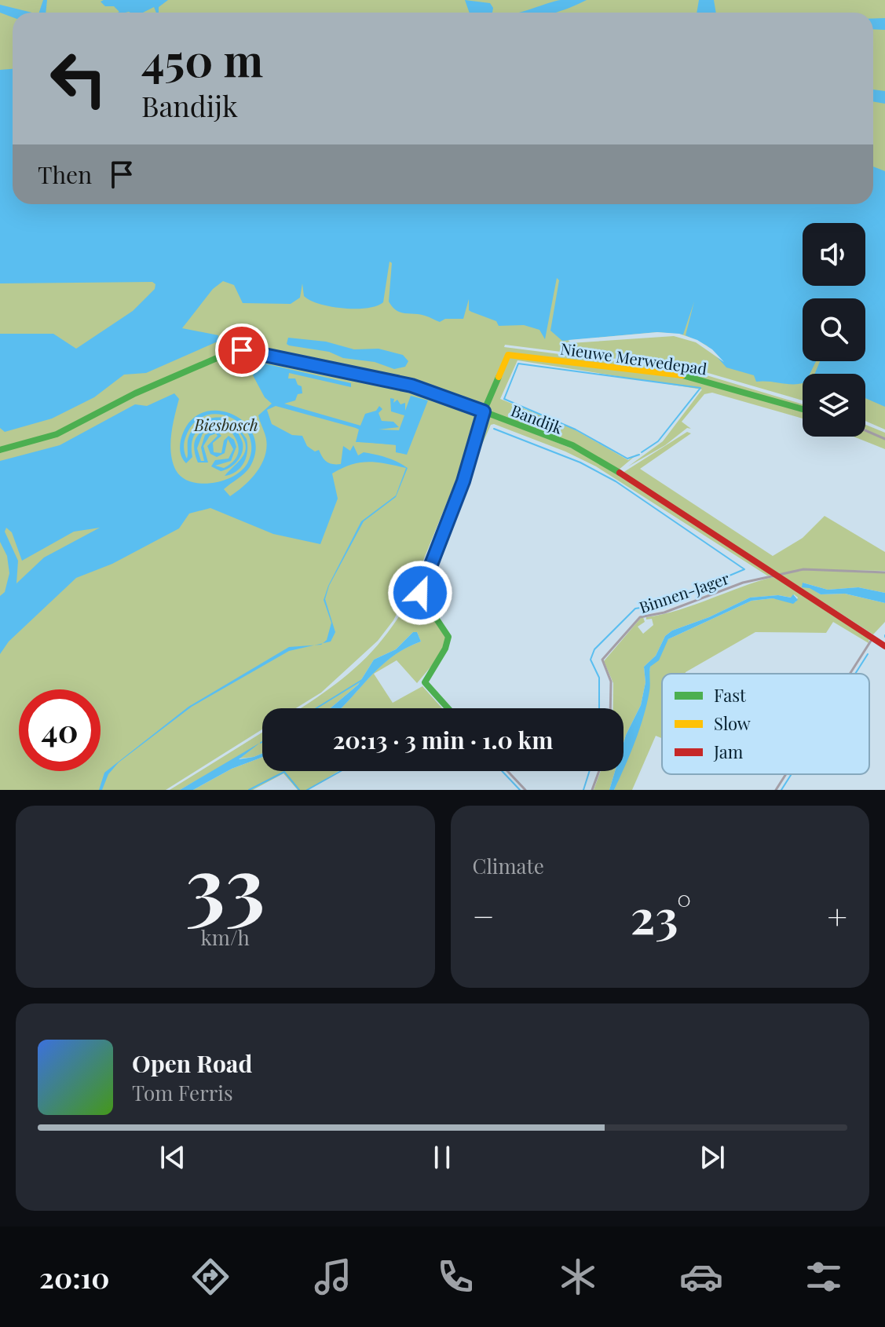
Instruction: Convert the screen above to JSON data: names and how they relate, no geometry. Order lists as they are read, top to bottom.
{
  "streets": {
    "main road": ["Nieuwe Merwedepad", "Bandijk"],
    "street": ["Binnen-Jager"]
  },
  "crossings": [
    ["Nieuwe Merwedepad", "Bandijk"],
    ["Bandijk", "Binnen-Jager"]
  ],
  "parks": ["Biesbosch"],
  "legend": ["Fast", "Slow", "Jam"],
  "page": {
    "turn": ["450 m", "Bandijk"],
    "then": "Then",
    "limit": "40",
    "trip": "20:13 · 3 min · 1.0 km",
    "tile": [
      ["33", "km/h"],
      "Climate"
    ],
    "heat": ["−", "23°", "+"],
    "song": ["Open Road", "Tom Ferris"],
    "tabs": "20:10"
  }
}
